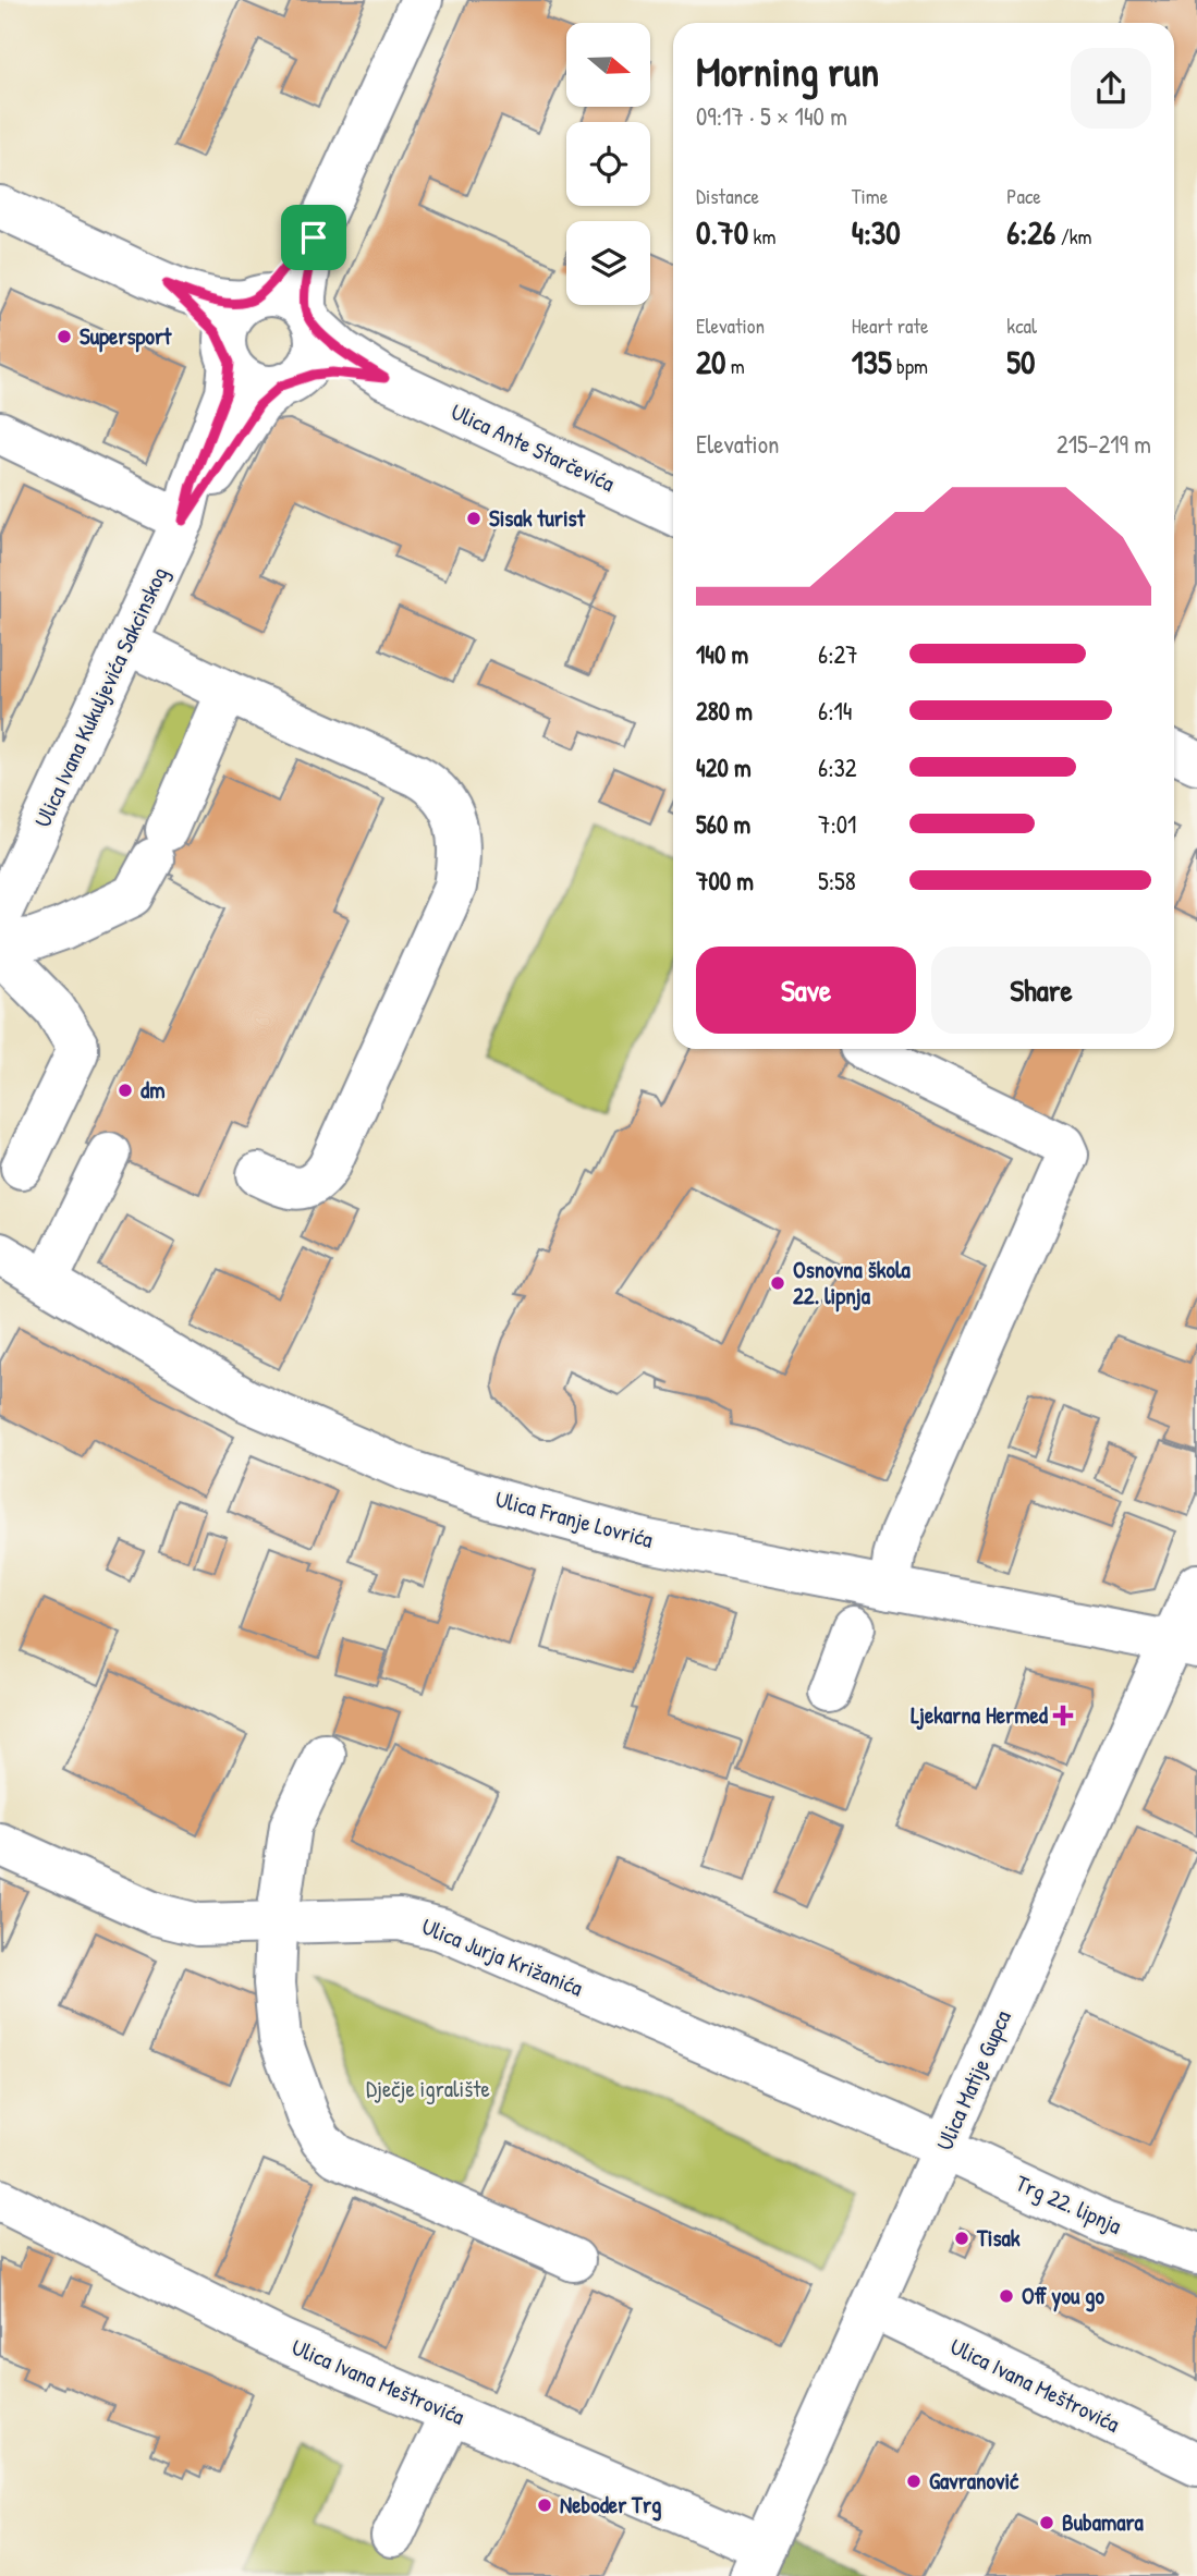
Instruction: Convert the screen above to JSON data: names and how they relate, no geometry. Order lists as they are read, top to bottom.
{
  "streets": {
    "street": [
      "Ulica Ante Starčevića",
      "Ulica Ivana Kukuljevića Sakcinskog",
      "Ulica Franje Lovrića",
      "Ulica Jurja Križanića",
      "Ulica Matije Gupca",
      "Trg 22. lipnja",
      "Ulica Ivana Meštrovića"
    ]
  },
  "crossings": [
    ["Ulica Ante Starčevića", "Ulica Ivana Kukuljevića Sakcinskog"],
    ["Ulica Franje Lovrića", "Ulica Matije Gupca"],
    ["Ulica Jurja Križanića", "Ulica Matije Gupca"],
    ["Ulica Jurja Križanića", "Trg 22. lipnja"],
    ["Ulica Matije Gupca", "Trg 22. lipnja"],
    ["Ulica Matije Gupca", "Ulica Ivana Meštrovića"]
  ],
  "parks": ["Dječje igralište"],
  "places": {
    "other": [
      "Supersport",
      "Sisak turist",
      "dm",
      "Osnovna škola 22. lipnja",
      "Tisak",
      "Off you go",
      "Gavranović",
      "Neboder Trg",
      "Bubamara"
    ],
    "health": ["Ljekarna Hermed"]
  },
  "north": "right",
  "page": {
    "heading": ["Morning run", "09:17 · 5 × 140 m"],
    "stats": [
      ["Distance", "0.70 km"],
      ["Time", "4:30"],
      ["Pace", "6:26 /km"],
      ["Elevation", "20 m"],
      ["Heart rate", "135 bpm"],
      ["kcal", "50"]
    ],
    "chart": ["Elevation", "215–219 m"],
    "list": [
      {
        "name": "140 m",
        "note": "6:27"
      },
      {
        "name": "280 m",
        "note": "6:14"
      },
      {
        "name": "420 m",
        "note": "6:32"
      },
      {
        "name": "560 m",
        "note": "7:01"
      },
      {
        "name": "700 m",
        "note": "5:58"
      }
    ],
    "buttons": ["Save", "Share"]
  }
}
